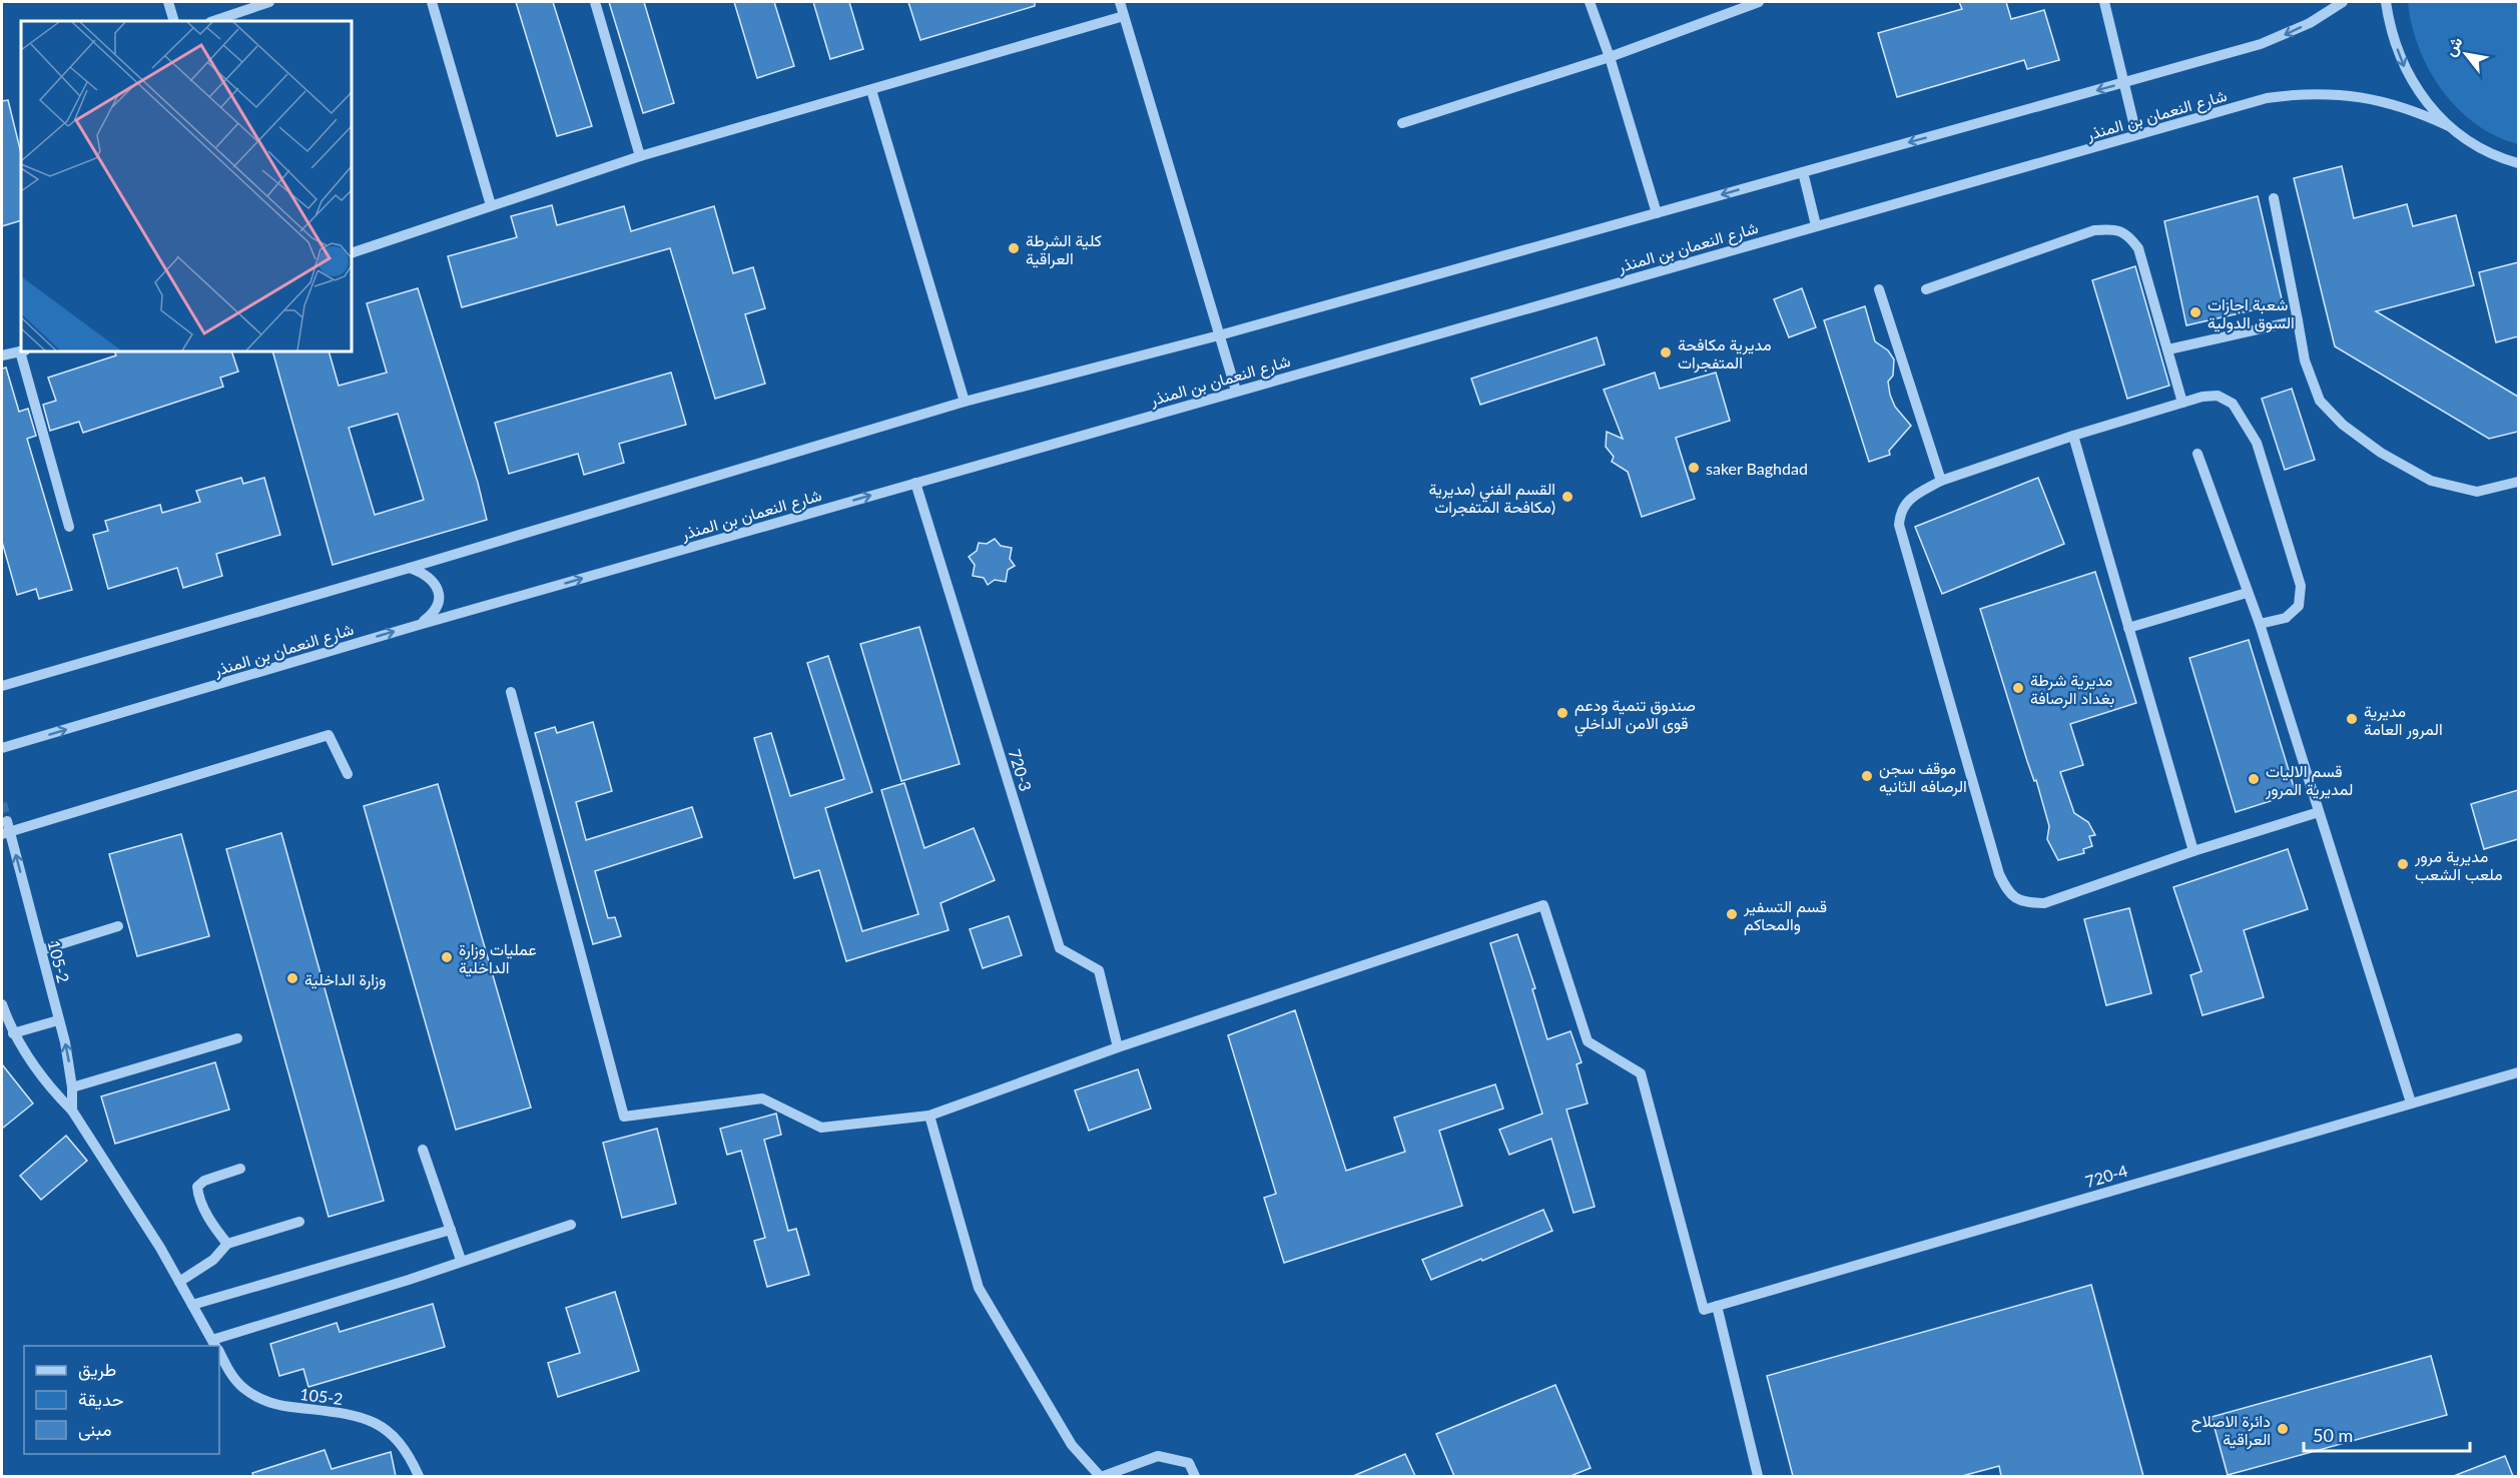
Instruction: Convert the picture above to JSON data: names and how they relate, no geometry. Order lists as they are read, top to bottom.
{
  "streets": {
    "street": [
      "شارع النعمان بن المنذر",
      "720-3",
      "105-2",
      "720-4"
    ]
  },
  "crossings": [
    ["شارع النعمان بن المنذر", "720-3"],
    ["720-3", "720-4"]
  ],
  "places": [
    "كلية الشرطة العراقية",
    "شعبة اجازات السوق الدولية",
    "مديرية مكافحة المتفجرات",
    "saker Baghdad",
    "القسم الفني (مديرية مكافحة المتفجرات)",
    "مديرية شرطة بغداد الرصافة",
    "صندوق تنمية ودعم قوى الامن الداخلي",
    "مديرية المرور العامة",
    "موقف سجن الرصافه الثانيه",
    "قسم الاليات لمديرية المرور",
    "مديرية مرور ملعب الشعب",
    "قسم التسفير والمحاكم",
    "عمليات وزارة الداخلية",
    "وزارة الداخلية",
    "دائرة الاصلاح العراقية"
  ],
  "legend": ["طريق", "حديقة", "مبنى"],
  "scale_bar": "50 m",
  "north": "top left"
}
